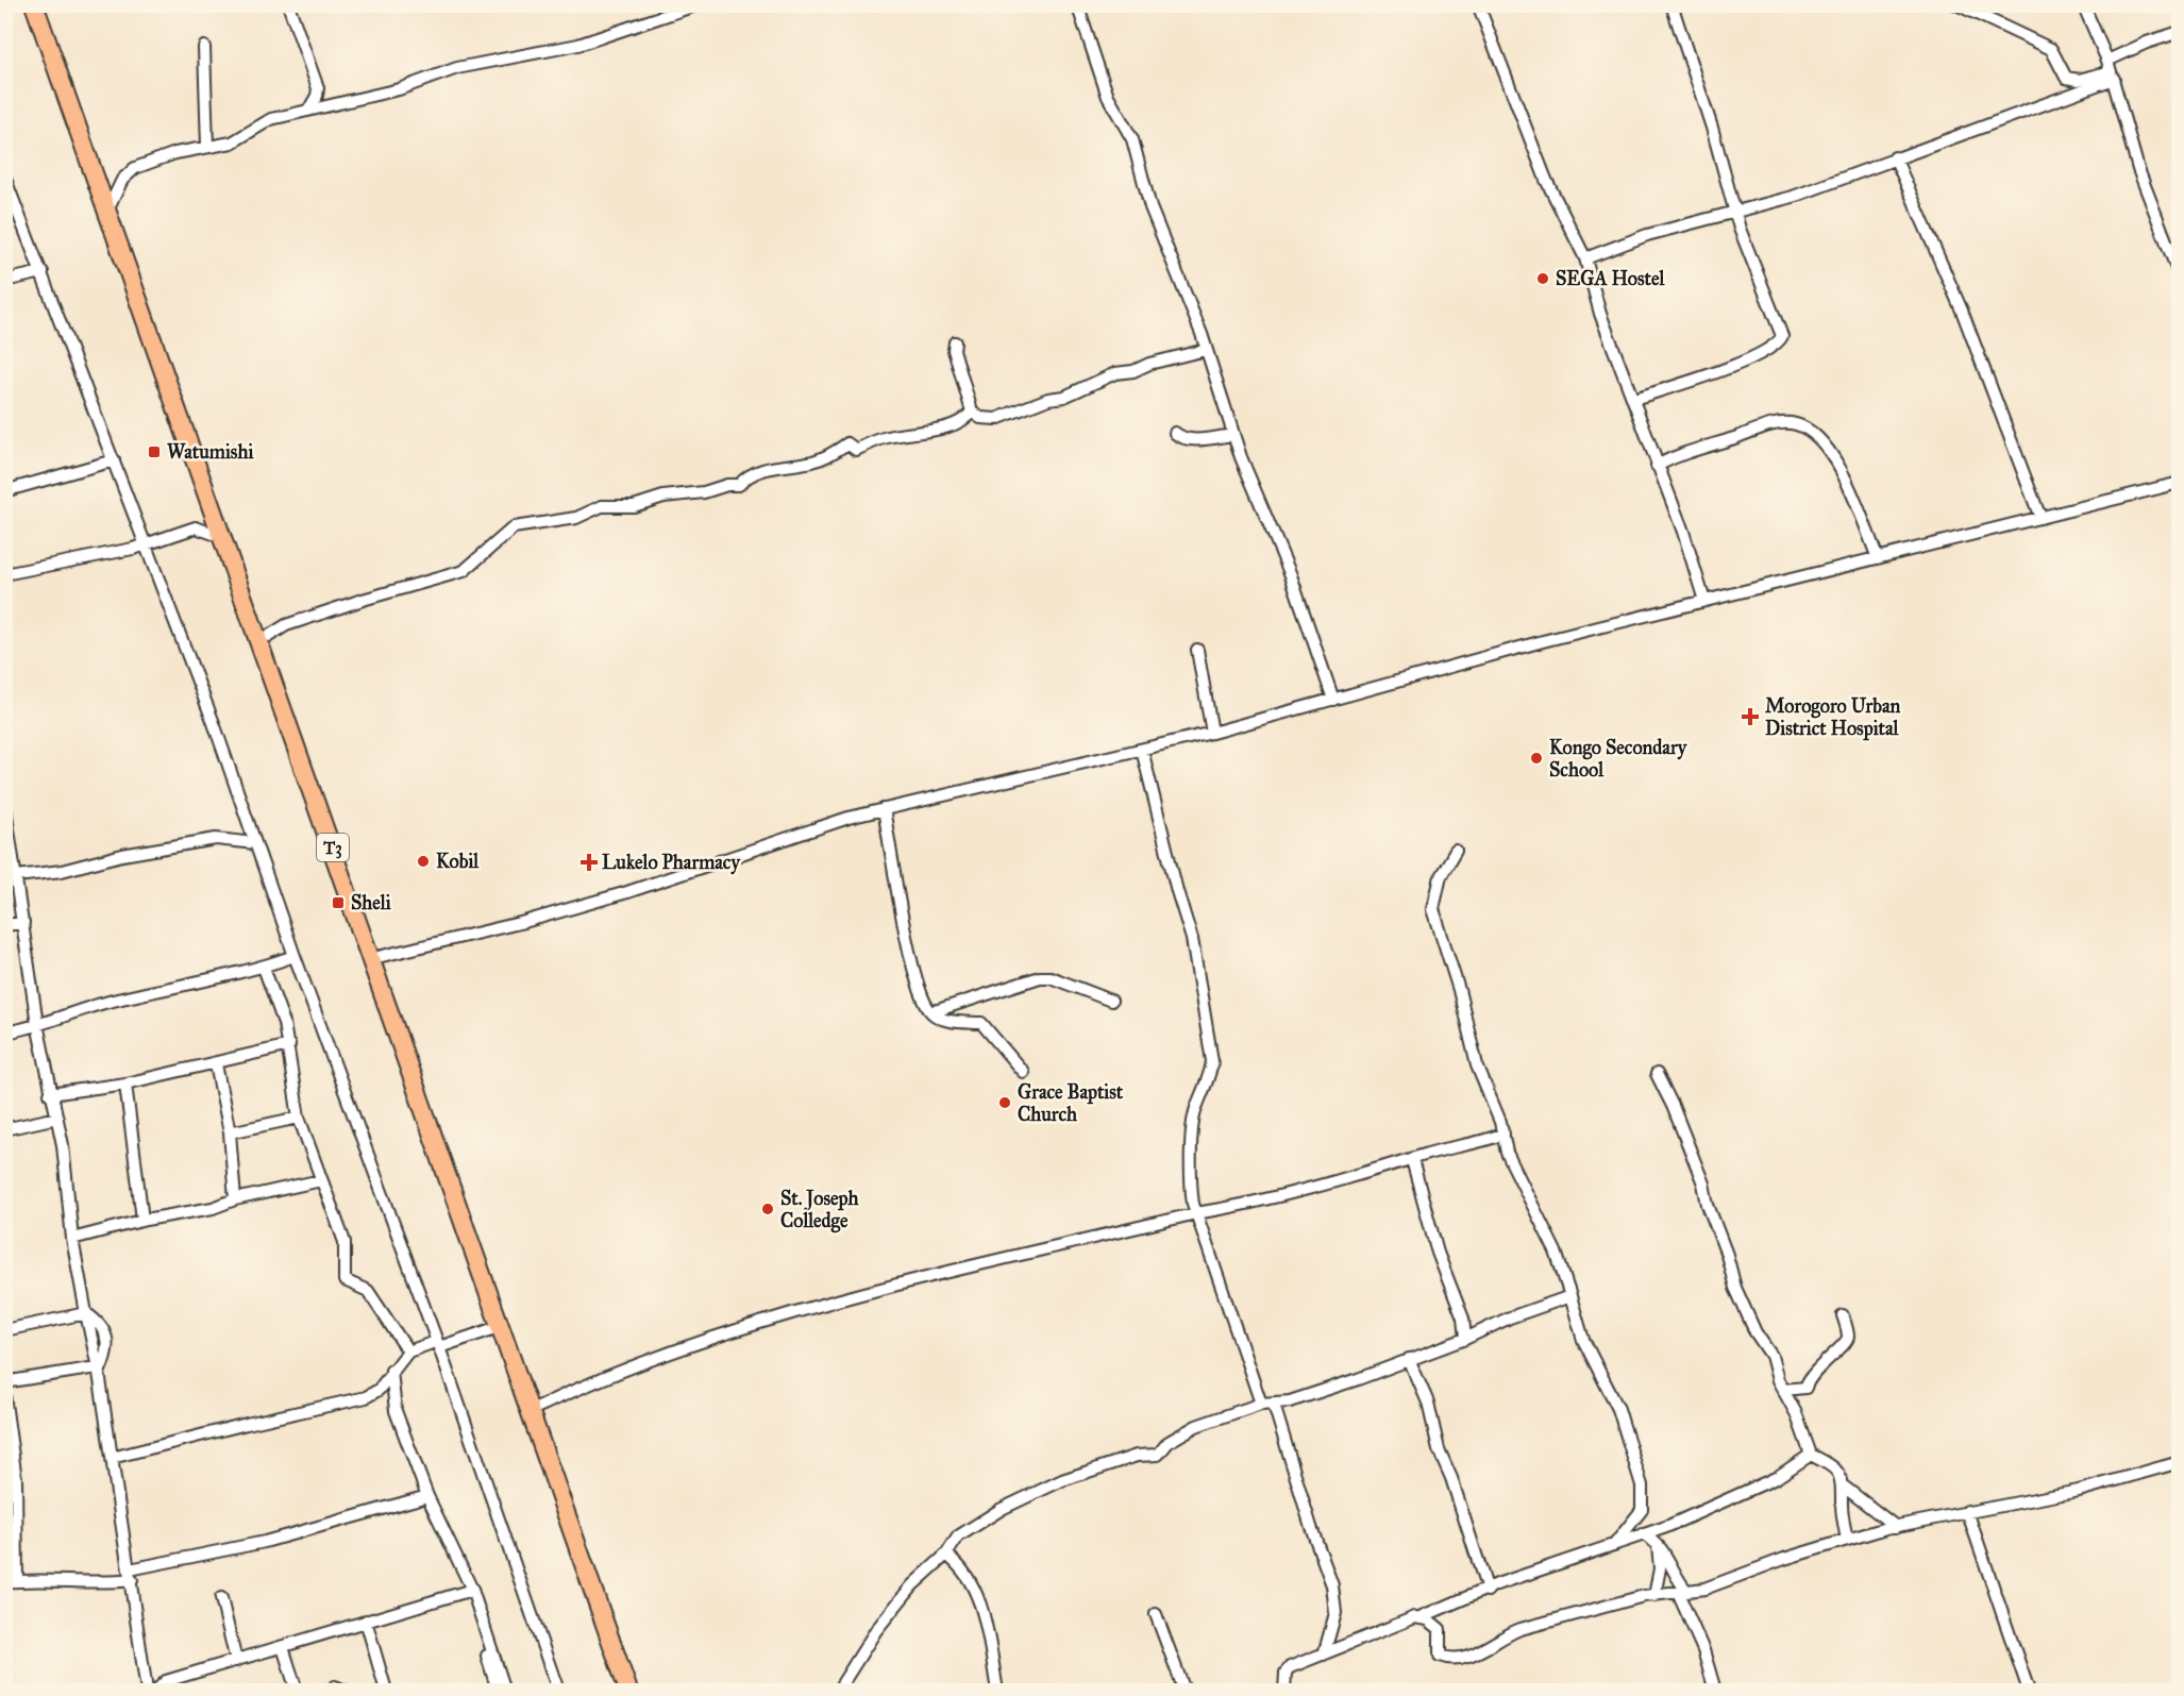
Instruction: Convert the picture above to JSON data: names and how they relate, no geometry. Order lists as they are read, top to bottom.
{
  "streets": {
    "highway": ["T3"]
  },
  "places": {
    "other": [
      "SEGA Hostel",
      "Kongo Secondary School",
      "Kobil",
      "Grace Baptist Church",
      "St. Joseph Colledge"
    ],
    "transit": ["Watumishi", "Sheli"],
    "health": ["Morogoro Urban District Hospital", "Lukelo Pharmacy"]
  }
}
